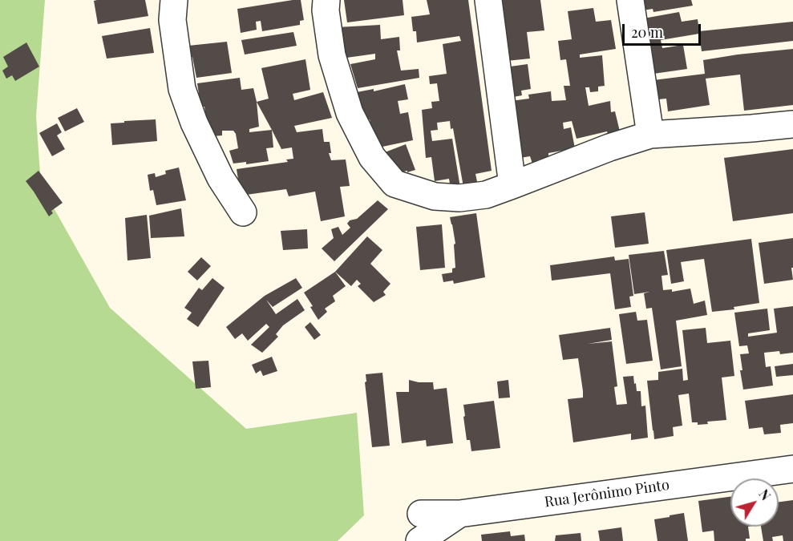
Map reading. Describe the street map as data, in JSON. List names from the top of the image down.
{
  "streets": {
    "street": ["Rua Jerônimo Pinto"]
  },
  "scale_bar": "20 m",
  "north": "top right"
}
